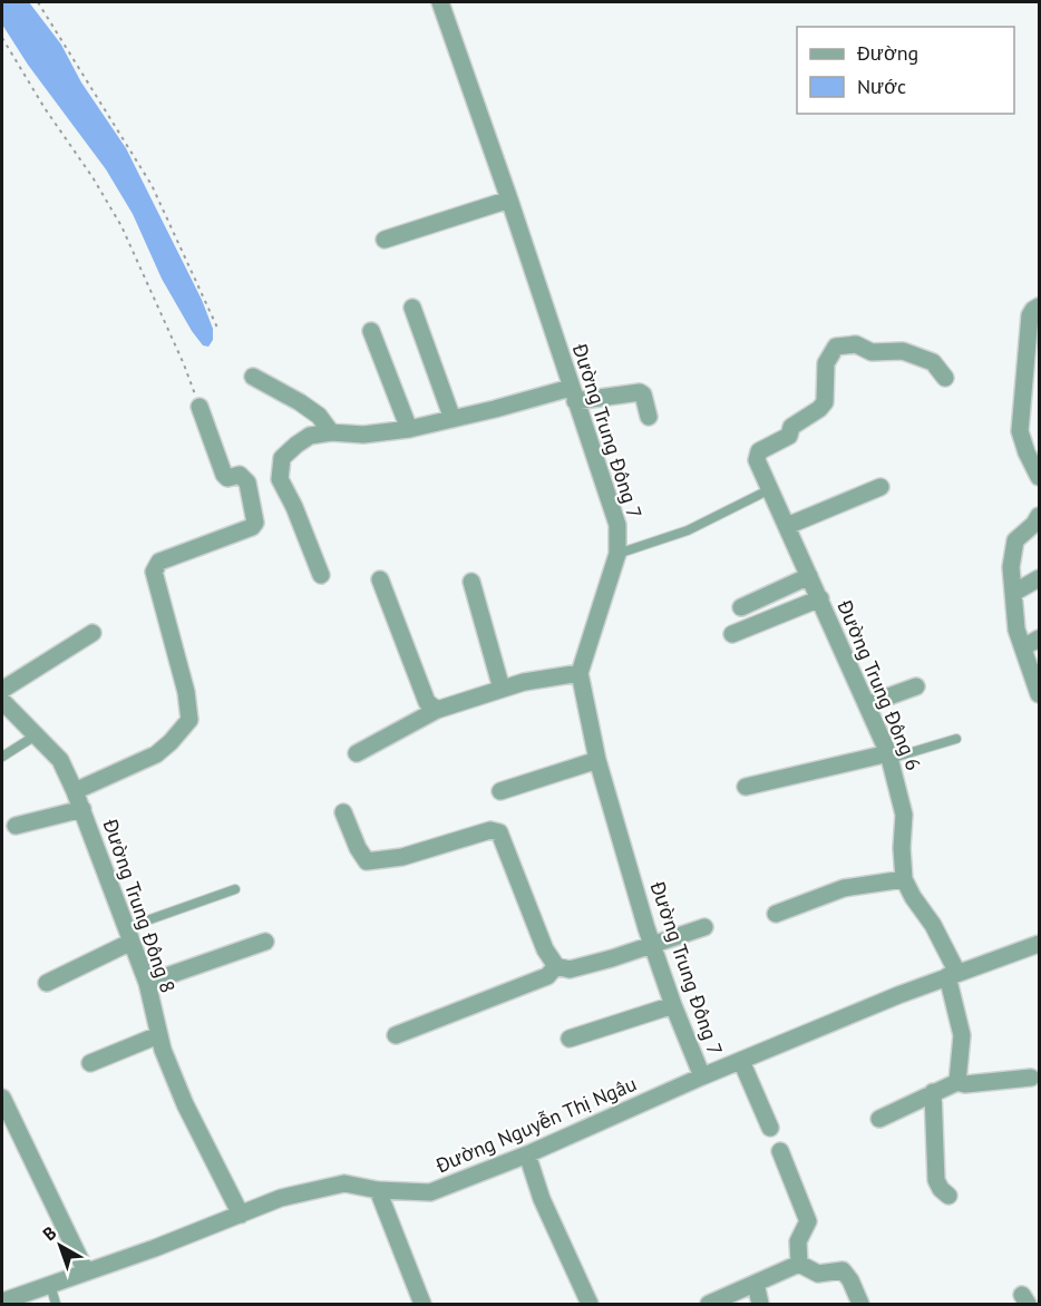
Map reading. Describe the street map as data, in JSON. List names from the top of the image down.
{
  "streets": {
    "street": [
      "Đường Trung Đông 7",
      "Đường Trung Đông 6",
      "Đường Trung Đông 8",
      "Đường Nguyễn Thị Ngâu"
    ]
  },
  "crossings": [
    ["Đường Trung Đông 7", "Đường Nguyễn Thị Ngâu"],
    ["Đường Trung Đông 6", "Đường Nguyễn Thị Ngâu"],
    ["Đường Trung Đông 8", "Đường Nguyễn Thị Ngâu"]
  ],
  "legend": ["Đường", "Nước"],
  "north": "top left"
}
